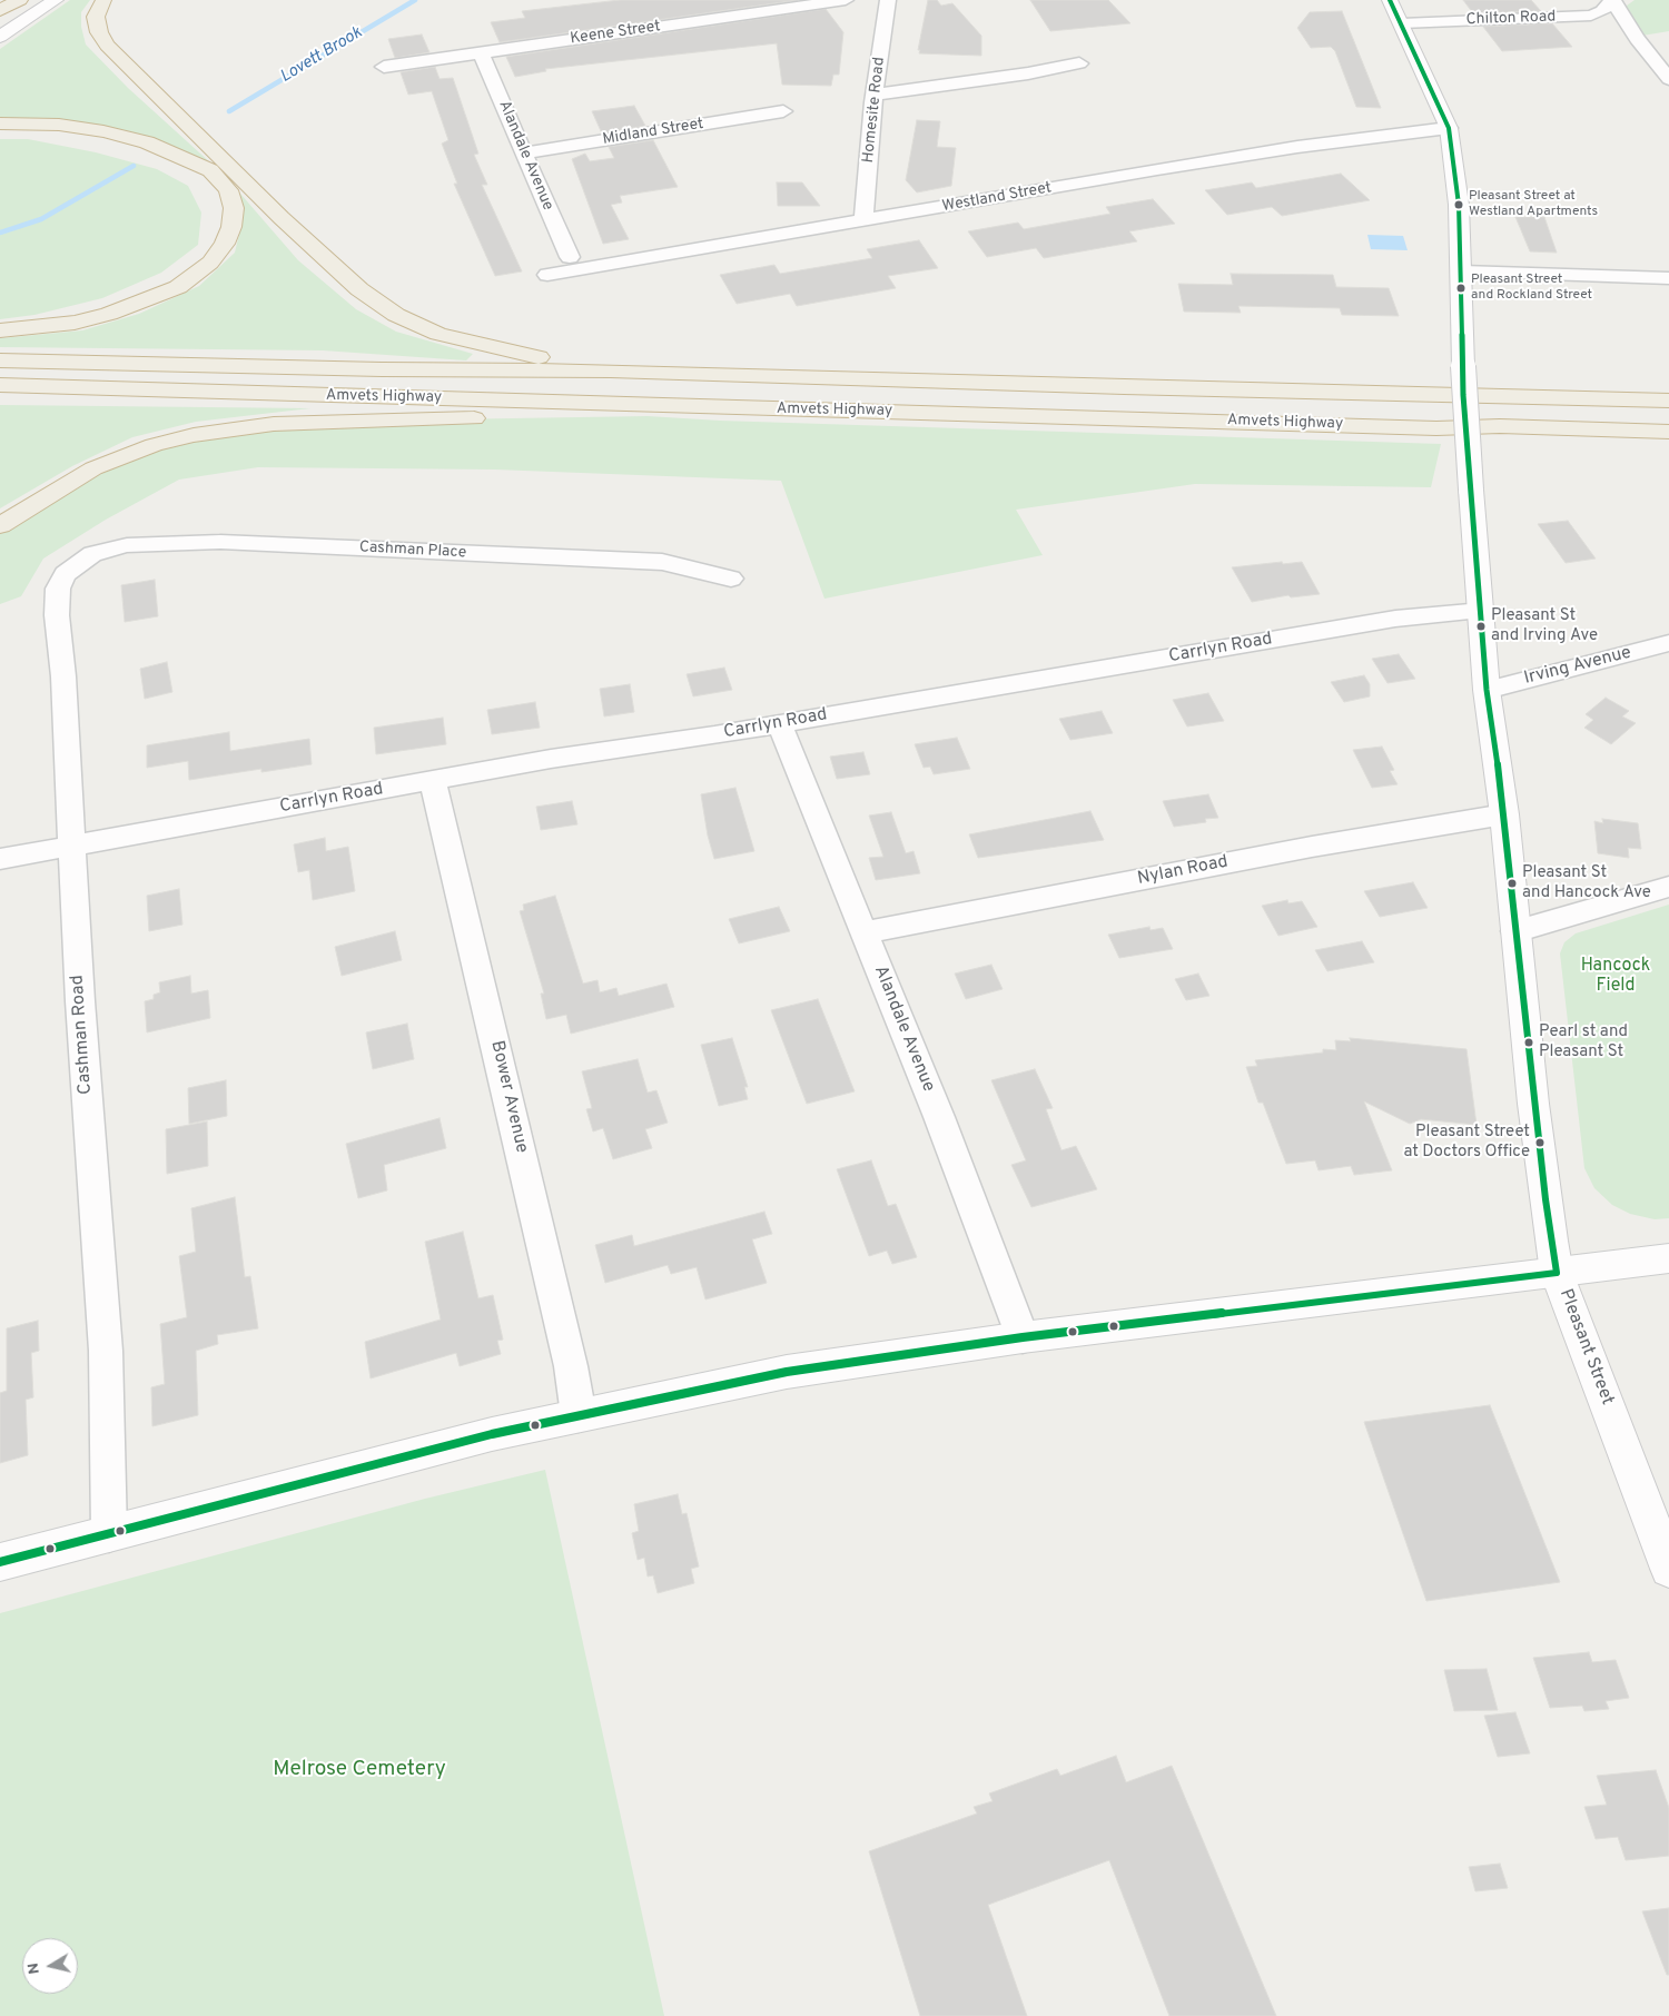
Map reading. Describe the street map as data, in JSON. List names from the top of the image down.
{
  "streets": {
    "highway": ["Amvets Highway"],
    "main road": ["Pleasant Street"],
    "street": [
      "Chilton Road",
      "Keene Street",
      "Homesite Road",
      "Midland Street",
      "Alandale Avenue",
      "Westland Street",
      "Cashman Place",
      "Carrlyn Road",
      "Irving Avenue",
      "Nylan Road",
      "Cashman Road",
      "Bower Avenue"
    ]
  },
  "crossings": [
    ["Chilton Road", "Pleasant Street"],
    ["Keene Street", "Alandale Avenue"],
    ["Homesite Road", "Westland Street"],
    ["Midland Street", "Alandale Avenue"],
    ["Alandale Avenue", "Carrlyn Road"],
    ["Alandale Avenue", "Nylan Road"],
    ["Westland Street", "Pleasant Street"],
    ["Cashman Place", "Cashman Road"],
    ["Carrlyn Road", "Cashman Road"],
    ["Carrlyn Road", "Bower Avenue"],
    ["Carrlyn Road", "Pleasant Street"],
    ["Irving Avenue", "Pleasant Street"],
    ["Nylan Road", "Pleasant Street"]
  ],
  "water": ["Lovett Brook"],
  "parks": ["Hancock Field", "Melrose Cemetery"],
  "places": [
    "Pleasant Street at Westland Apartments",
    "Pleasant Street and Rockland Street",
    "Pleasant St and Irving Ave",
    "Pleasant St and Hancock Ave",
    "Pearl st and Pleasant St",
    "Pleasant Street at Doctors Office"
  ],
  "north": "left"
}
